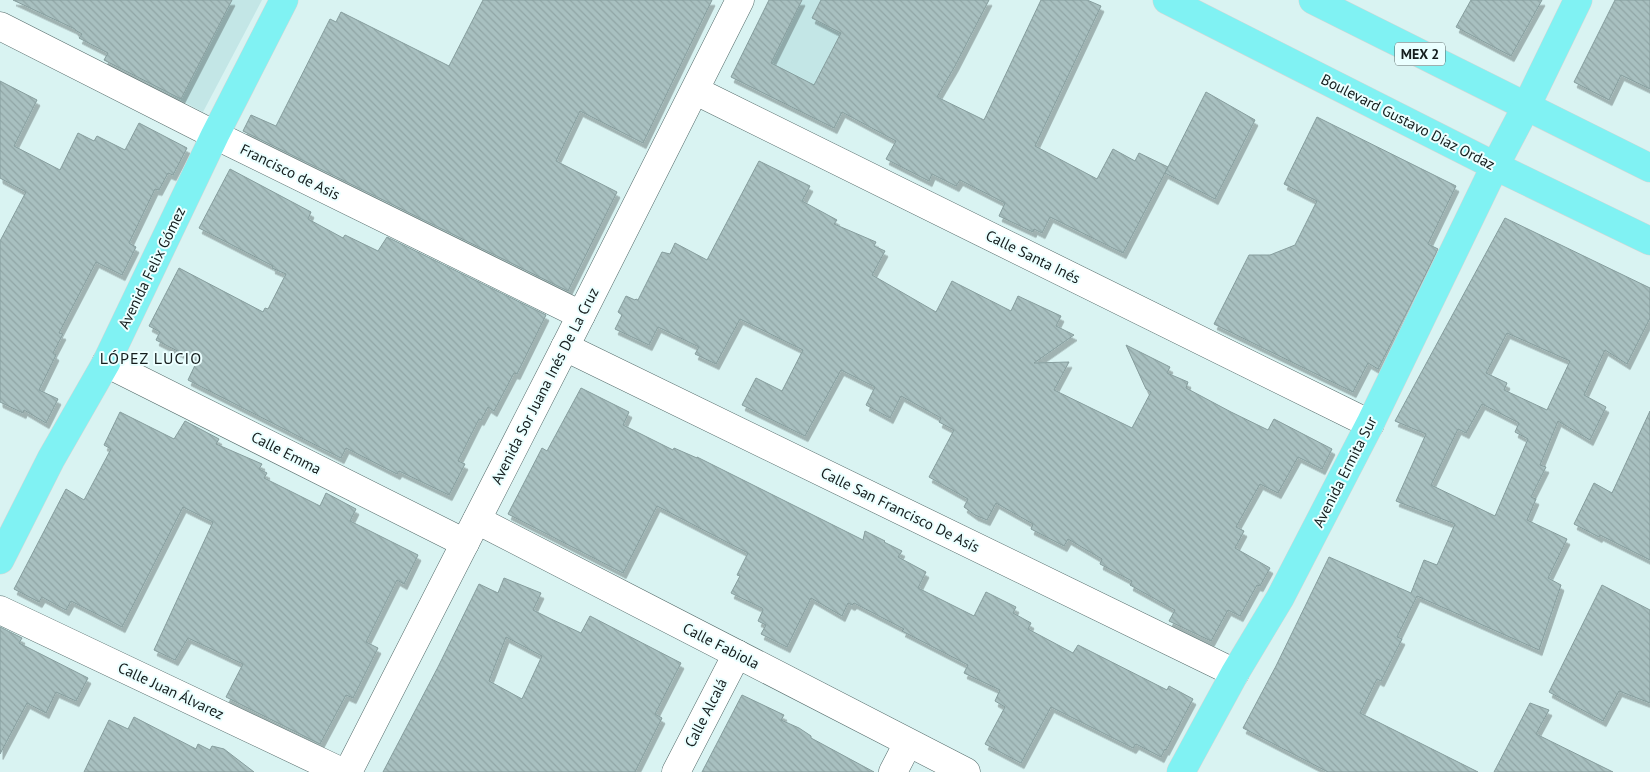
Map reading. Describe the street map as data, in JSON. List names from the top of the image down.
{
  "streets": {
    "main road": [
      "MEX 2",
      "Boulevard Gustavo Díaz Ordaz",
      "Avenida Felix Gómez",
      "Avenida Ermita Sur"
    ],
    "street": [
      "Francisco de Asis",
      "Calle Santa Inés",
      "Avenida Sor Juana Inés De La Cruz",
      "Calle Emma",
      "Calle San Francisco De Asís",
      "Calle Fabiola",
      "Calle Juan Álvarez",
      "Calle Alcalá"
    ]
  },
  "crossings": [
    ["MEX 2", "Avenida Ermita Sur"],
    ["Boulevard Gustavo Díaz Ordaz", "Avenida Ermita Sur"],
    ["Francisco de Asis", "Avenida Felix Gómez"],
    ["Francisco de Asis", "Avenida Sor Juana Inés De La Cruz"],
    ["Calle Santa Inés", "Avenida Sor Juana Inés De La Cruz"],
    ["Calle Santa Inés", "Avenida Ermita Sur"],
    ["Avenida Felix Gómez", "Calle Emma"],
    ["Avenida Sor Juana Inés De La Cruz", "Calle Emma"],
    ["Avenida Sor Juana Inés De La Cruz", "Calle San Francisco De Asís"],
    ["Avenida Sor Juana Inés De La Cruz", "Calle Fabiola"],
    ["Calle Emma", "Calle Fabiola"],
    ["Avenida Ermita Sur", "Calle San Francisco De Asís"],
    ["Calle Fabiola", "Calle Alcalá"]
  ],
  "districts": ["LÓPEZ LUCIO"]
}
